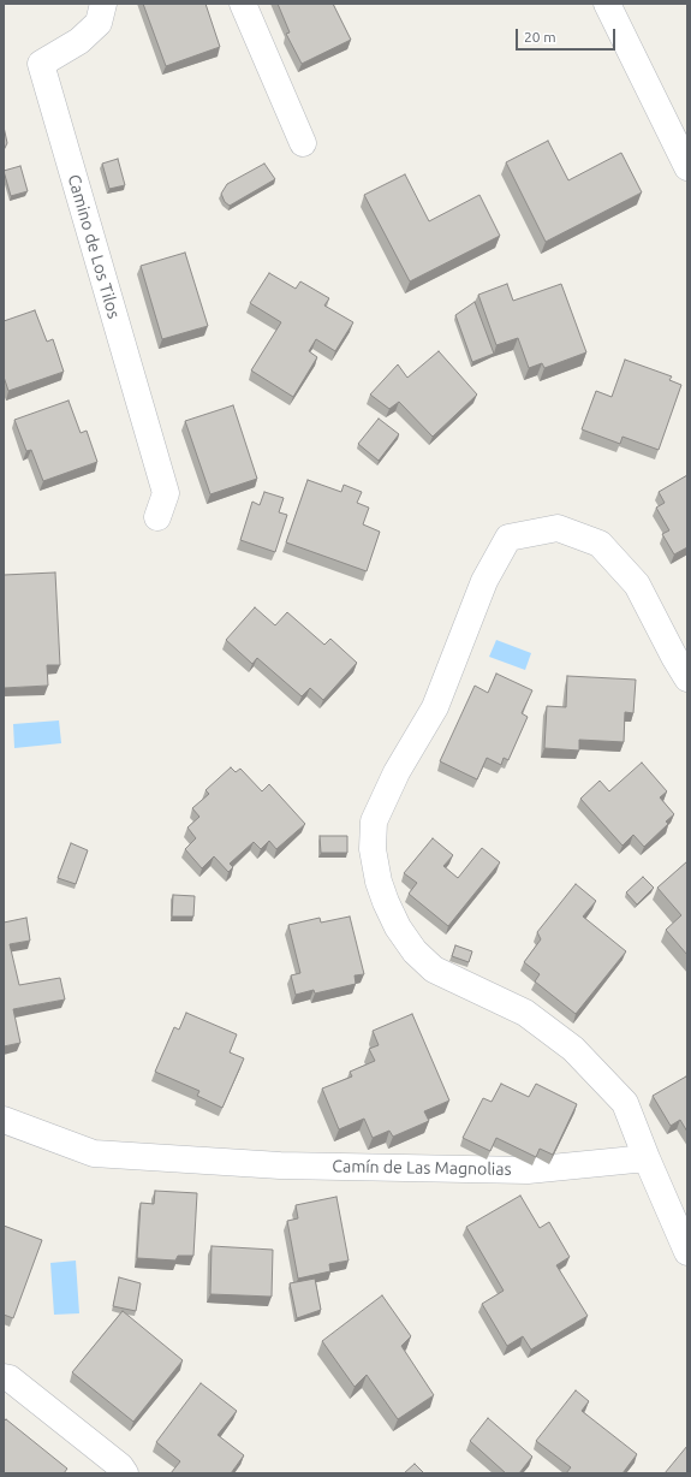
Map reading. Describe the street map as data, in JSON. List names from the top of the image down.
{
  "streets": {
    "street": ["Camino de Los Tilos", "Camín de Las Magnolias"]
  },
  "scale_bar": "20 m"
}
